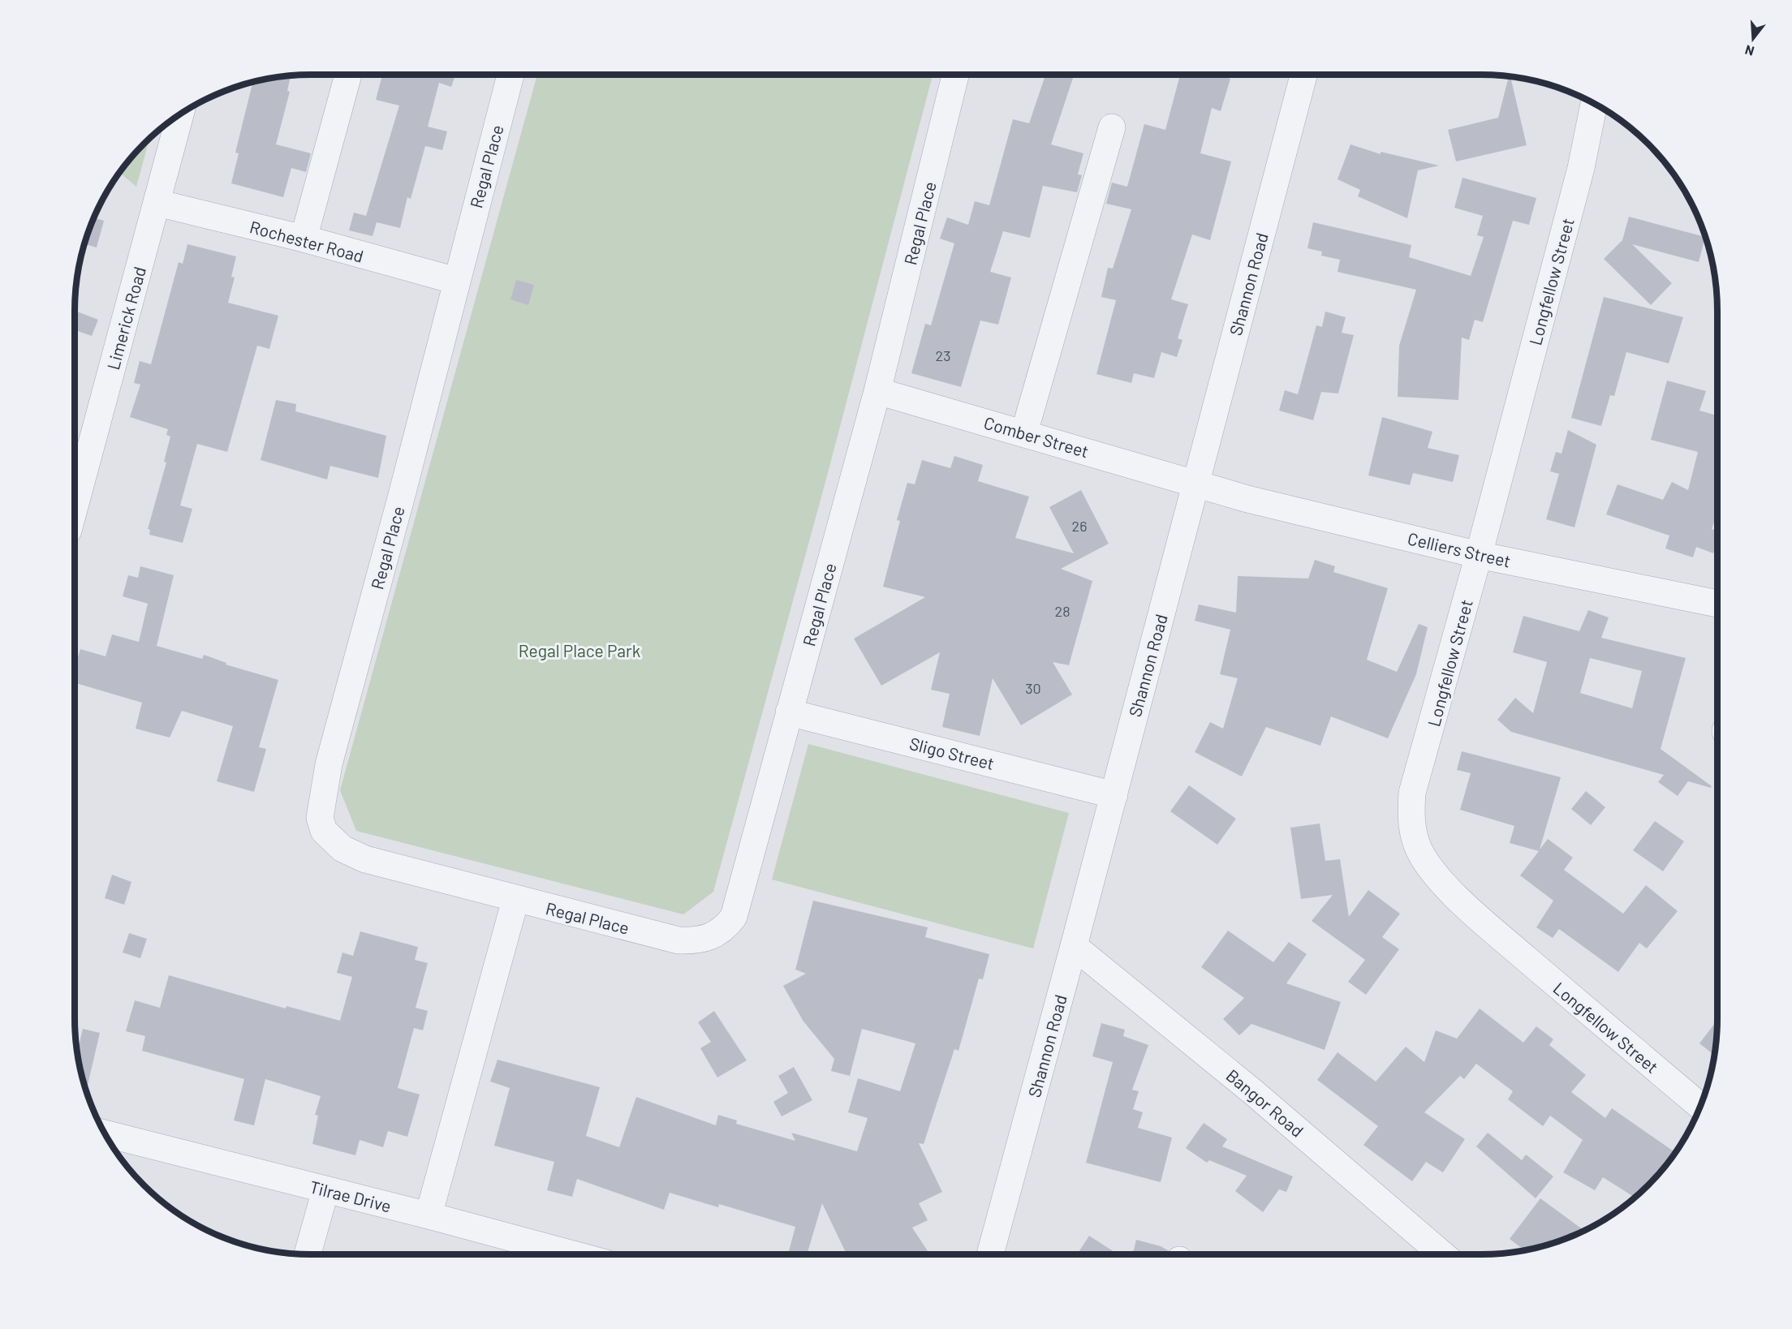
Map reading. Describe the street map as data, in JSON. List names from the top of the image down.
{
  "streets": {
    "street": [
      "Regal Place",
      "Rochester Road",
      "Longfellow Street",
      "Shannon Road",
      "Limerick Road",
      "Comber Street",
      "Celliers Street",
      "Sligo Street",
      "Bangor Road",
      "Tilrae Drive"
    ]
  },
  "crossings": [
    ["Regal Place", "Rochester Road"],
    ["Regal Place", "Comber Street"],
    ["Regal Place", "Sligo Street"],
    ["Rochester Road", "Limerick Road"],
    ["Longfellow Street", "Celliers Street"],
    ["Shannon Road", "Comber Street"],
    ["Shannon Road", "Celliers Street"],
    ["Shannon Road", "Sligo Street"],
    ["Shannon Road", "Bangor Road"],
    ["Comber Street", "Celliers Street"]
  ],
  "parks": ["Regal Place Park"],
  "house_numbers": [
    "23",
    "26",
    "28",
    "30"
  ],
  "north": "bottom"
}
